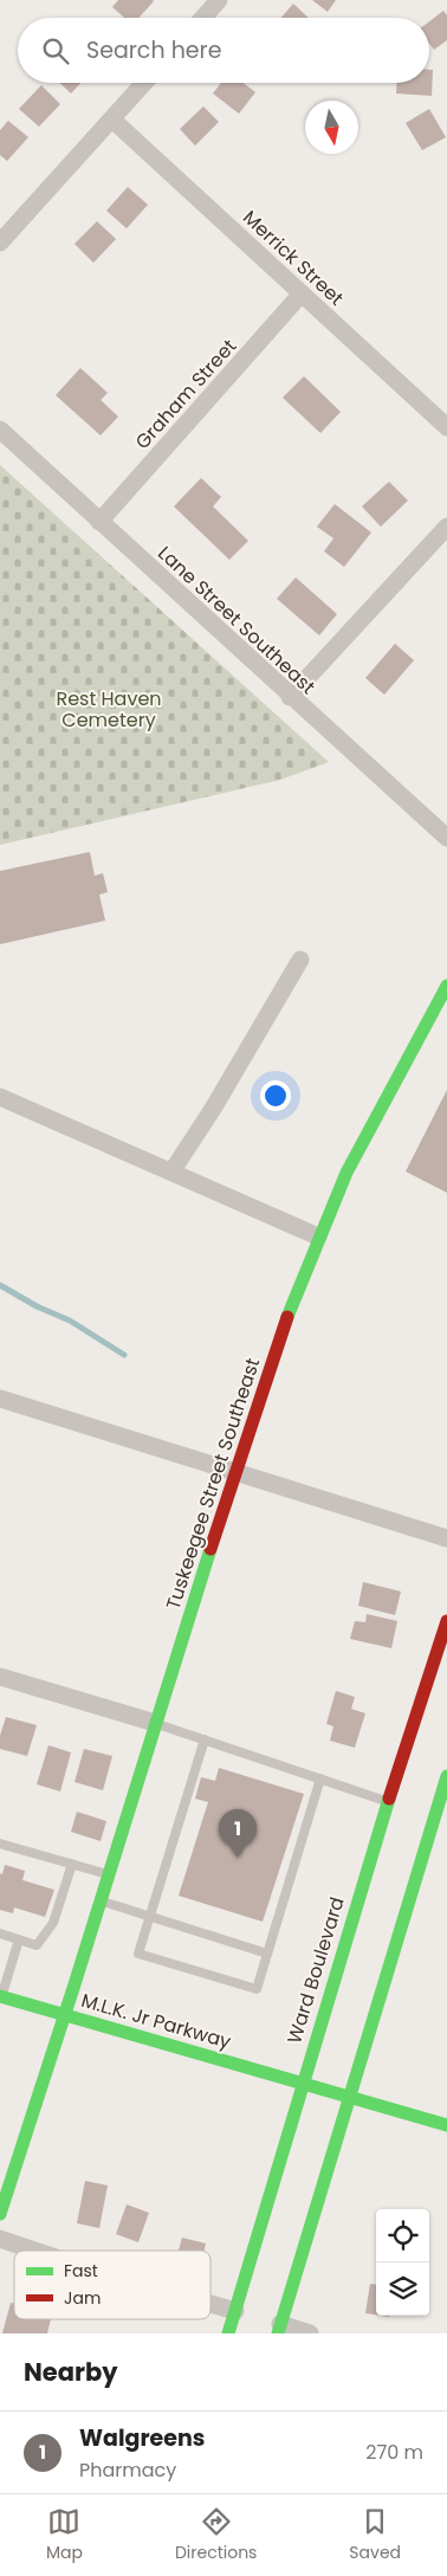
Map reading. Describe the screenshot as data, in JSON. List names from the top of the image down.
{
  "streets": {
    "main road": ["Tuskeegee Street Southeast", "Ward Boulevard", "M.L.K. Jr Parkway"],
    "street": ["Merrick Street", "Graham Street", "Lane Street Southeast"]
  },
  "crossings": [
    ["Merrick Street", "Graham Street"],
    ["Graham Street", "Lane Street Southeast"],
    ["Tuskeegee Street Southeast", "M.L.K. Jr Parkway"],
    ["Ward Boulevard", "M.L.K. Jr Parkway"]
  ],
  "parks": ["Rest Haven Cemetery"],
  "legend": ["Fast", "Jam"],
  "north": "bottom",
  "page": {
    "search": "Search here",
    "pins": "1",
    "heading": "Nearby",
    "list": [
      {
        "mark": "1",
        "name": "Walgreens",
        "note": "Pharmacy",
        "value": "270 m"
      }
    ],
    "nav": ["Map", "Directions", "Saved"]
  }
}
